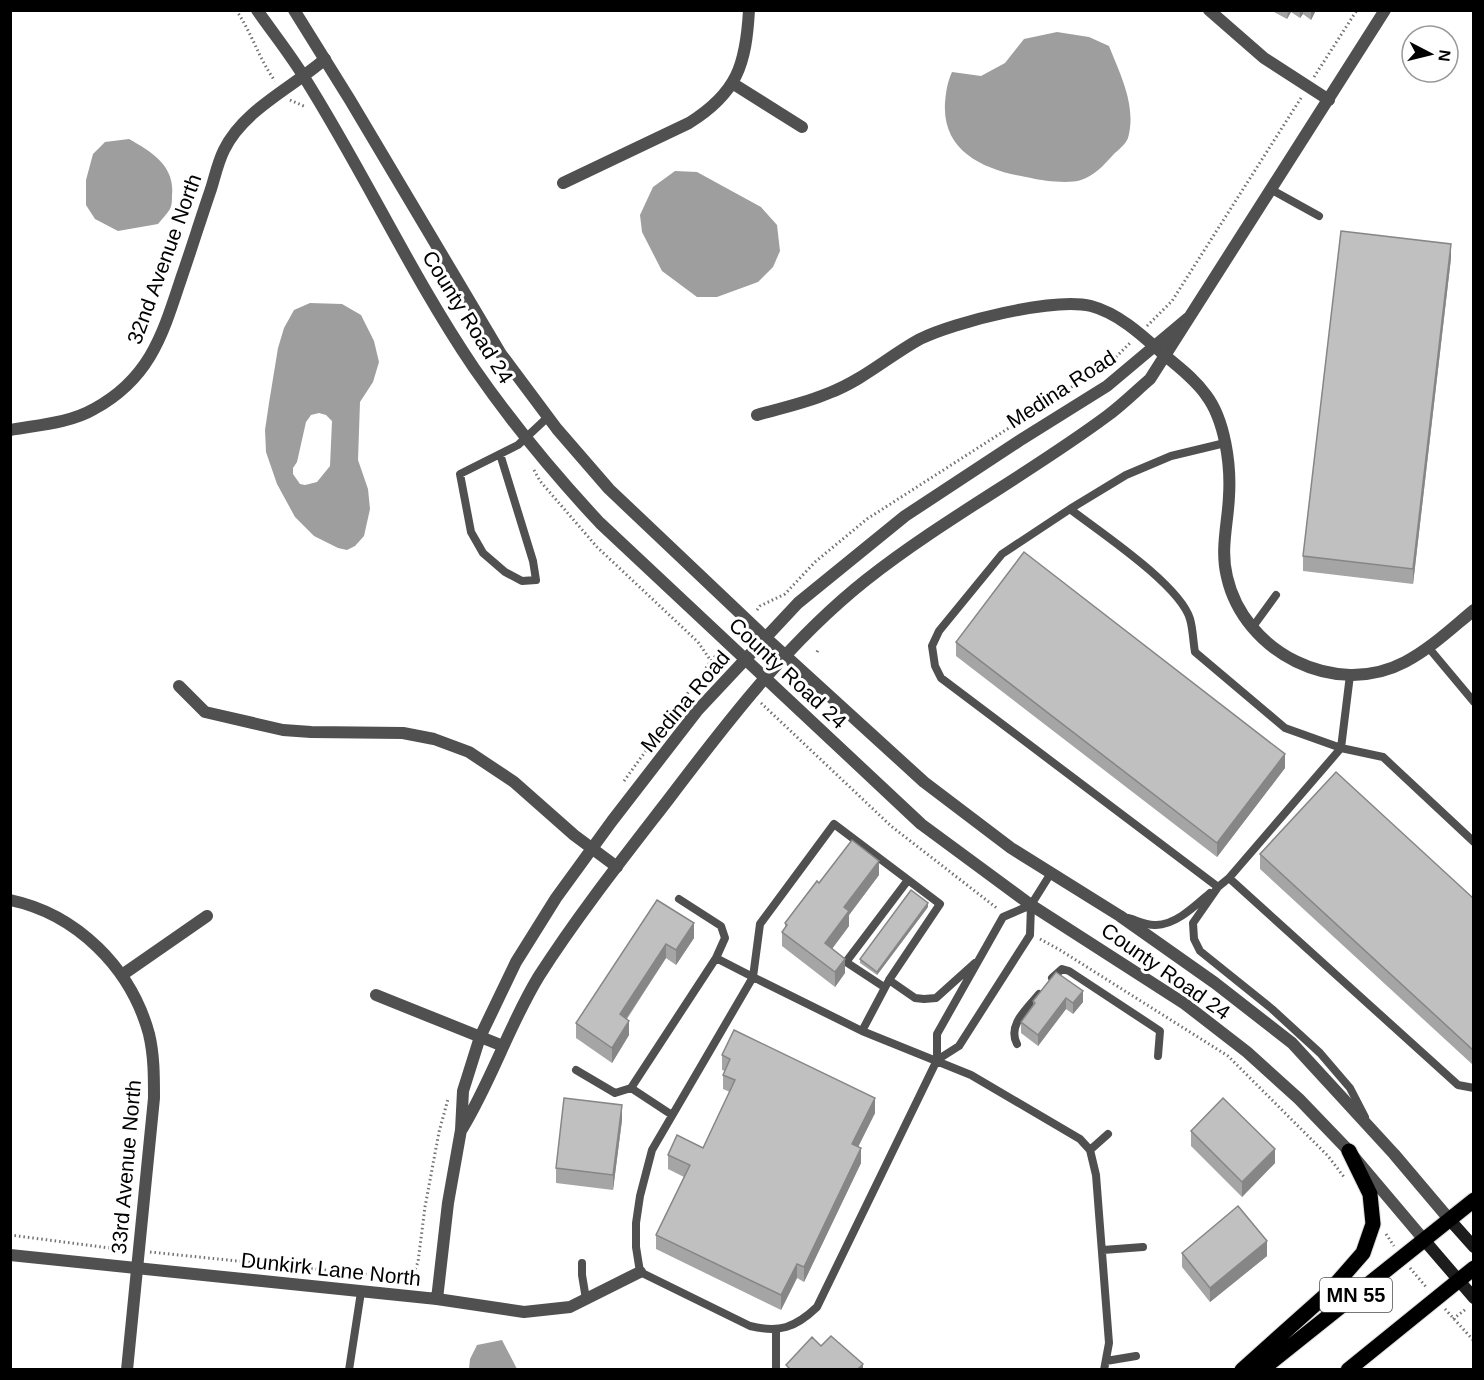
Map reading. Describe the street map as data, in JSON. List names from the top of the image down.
{
  "streets": {
    "main road": ["MN 55"],
    "street": [
      "32nd Avenue North",
      "County Road 24",
      "Medina Road",
      "33rd Avenue North",
      "Dunkirk Lane North"
    ]
  },
  "crossings": [
    ["32nd Avenue North", "County Road 24"],
    ["County Road 24", "Medina Road"],
    ["County Road 24", "MN 55"],
    ["Medina Road", "Dunkirk Lane North"],
    ["33rd Avenue North", "Dunkirk Lane North"]
  ],
  "north": "right"
}
